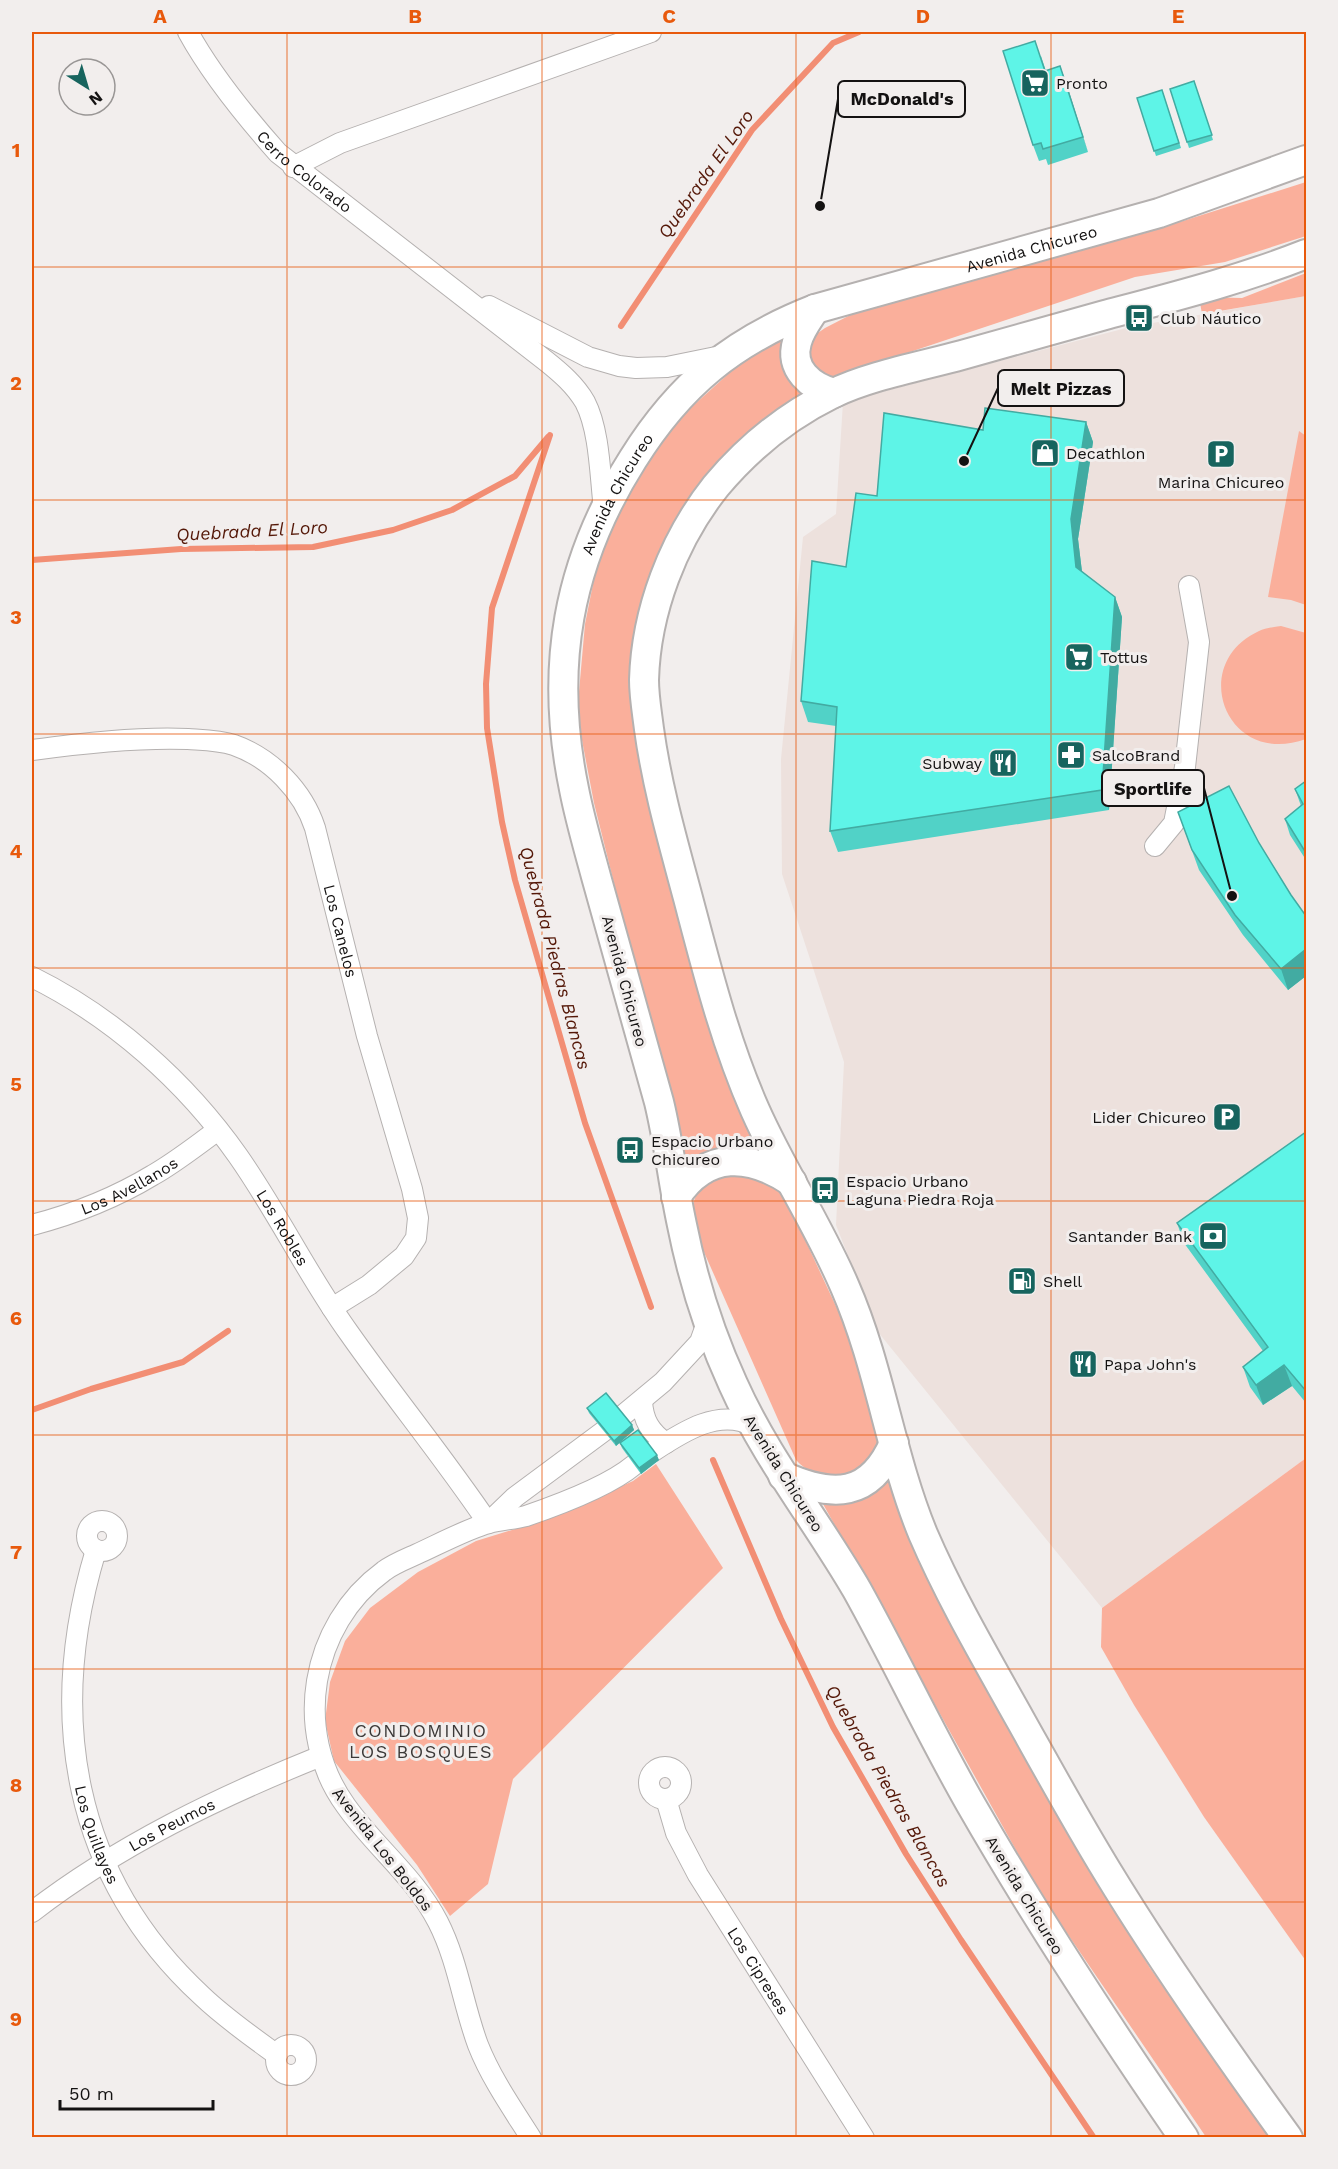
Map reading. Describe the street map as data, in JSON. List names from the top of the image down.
{
  "streets": {
    "main road": ["Avenida Chicureo"],
    "street": [
      "Cerro Colorado",
      "Los Canelos",
      "Los Avellanos",
      "Los Robles",
      "Los Peumos",
      "Los Quillayes",
      "Avenida Los Boldos",
      "Los Cipreses"
    ]
  },
  "crossings": [
    ["Cerro Colorado", "Avenida Chicureo"],
    ["Los Canelos", "Los Robles"],
    ["Los Avellanos", "Los Robles"],
    ["Los Robles", "Avenida Los Boldos"],
    ["Los Peumos", "Los Quillayes"],
    ["Los Peumos", "Avenida Los Boldos"]
  ],
  "districts": ["CONDOMINIO LOS BOSQUES"],
  "water": ["Quebrada El Loro", "Quebrada Piedras Blancas"],
  "places": {
    "supermarket": ["Pronto", "Tottus"],
    "other": ["McDonald's", "Melt Pizzas", "Sportlife"],
    "bus stop": ["Club Náutico", "Espacio Urbano Chicureo", "Espacio Urbano Laguna Piedra Roja"],
    "shop": ["Decathlon"],
    "parking": ["Marina Chicureo", "Lider Chicureo"],
    "pharmacy": ["SalcoBrand"],
    "restaurant": ["Subway", "Papa John's"],
    "bank": ["Santander Bank"],
    "fuel station": ["Shell"]
  },
  "scale_bar": "50 m",
  "north": "bottom right",
  "grid": {
    "columns": [
      "A",
      "B",
      "C",
      "D",
      "E"
    ],
    "rows": [
      "1",
      "2",
      "3",
      "4",
      "5",
      "6",
      "7",
      "8",
      "9"
    ]
  }
}
